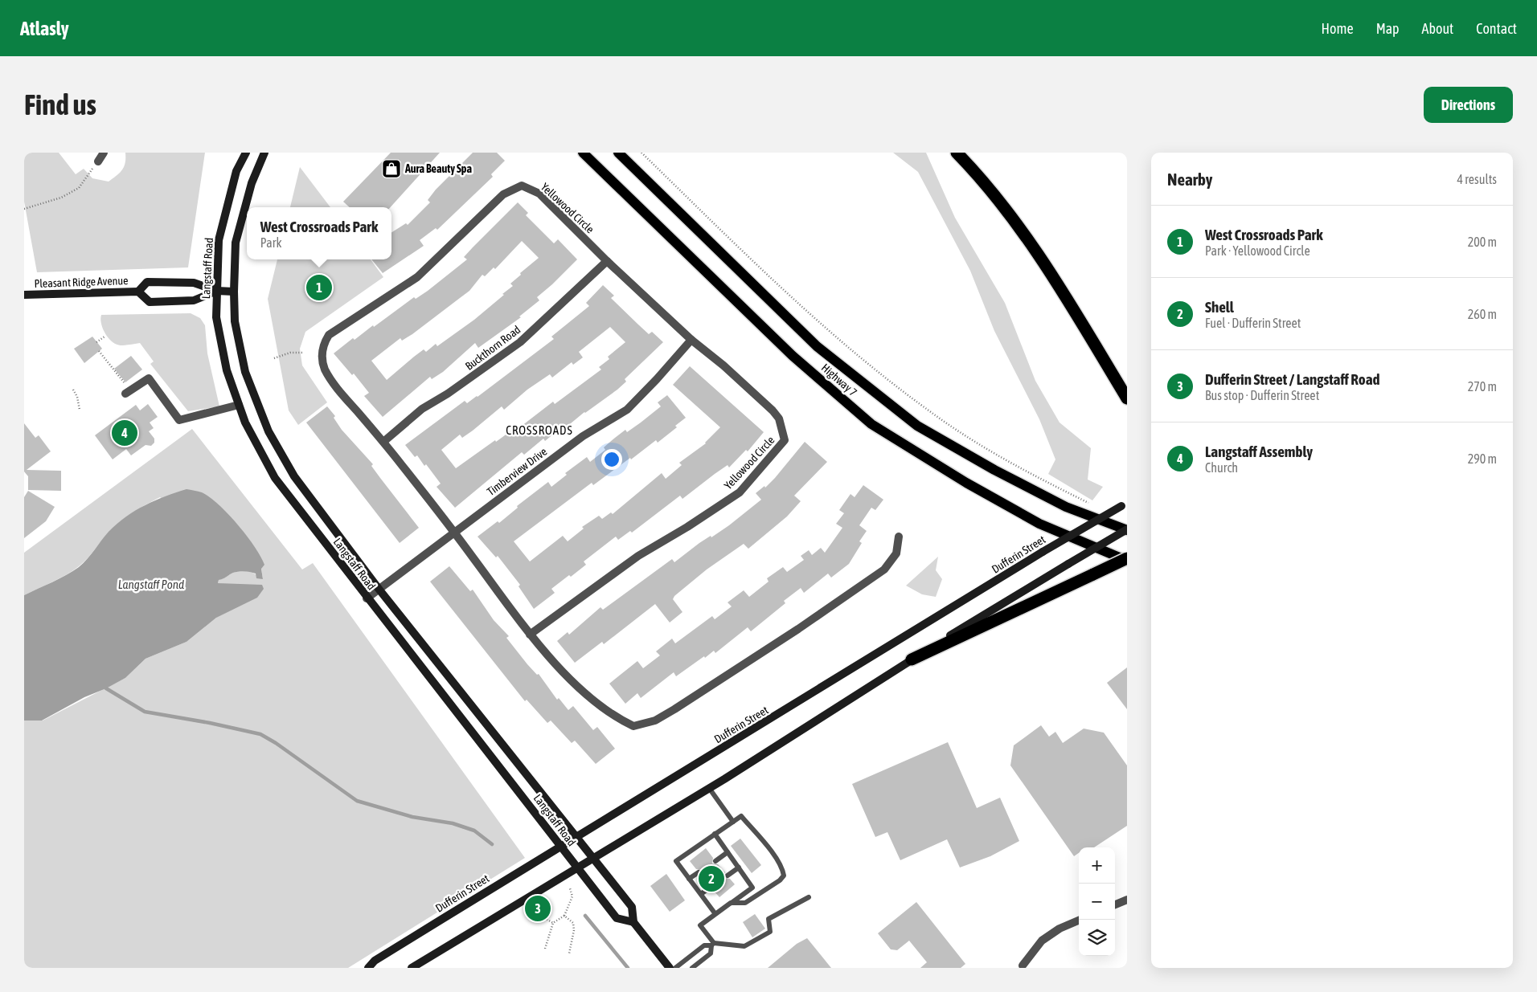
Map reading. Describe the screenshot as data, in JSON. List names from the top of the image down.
{
  "streets": {
    "main road": [
      "Langstaff Road",
      "Pleasant Ridge Avenue",
      "Highway 7",
      "Dufferin Street"
    ],
    "street": ["Yellowood Circle", "Buckthorn Road", "Timberview Drive"]
  },
  "crossings": [
    ["Yellowood Circle", "Buckthorn Road"],
    ["Yellowood Circle", "Timberview Drive"],
    ["Langstaff Road", "Pleasant Ridge Avenue"],
    ["Langstaff Road", "Timberview Drive"],
    ["Langstaff Road", "Dufferin Street"]
  ],
  "districts": ["CROSSROADS"],
  "water": ["Langstaff Pond"],
  "places": {
    "shop": ["Aura Beauty Spa"]
  },
  "page": {
    "header": "Atlasly",
    "nav": [
      "Home",
      "Map",
      "About",
      "Contact"
    ],
    "buttons": "Directions",
    "title": "Find us",
    "heading": ["Nearby", "4 results"],
    "list": [
      {
        "mark": "1",
        "name": "West Crossroads Park",
        "note": "Park · Yellowood Circle",
        "value": "200 m"
      },
      {
        "mark": "2",
        "name": "Shell",
        "note": "Fuel · Dufferin Street",
        "value": "260 m"
      },
      {
        "mark": "3",
        "name": "Dufferin Street / Langstaff Road",
        "note": "Bus stop · Dufferin Street",
        "value": "270 m"
      },
      {
        "mark": "4",
        "name": "Langstaff Assembly",
        "note": "Church",
        "value": "290 m"
      }
    ],
    "popup": ["West Crossroads Park", "Park"],
    "pins": [
      "1",
      "4",
      "2",
      "3"
    ],
    "map_buttons": ["+", "−"]
  }
}
